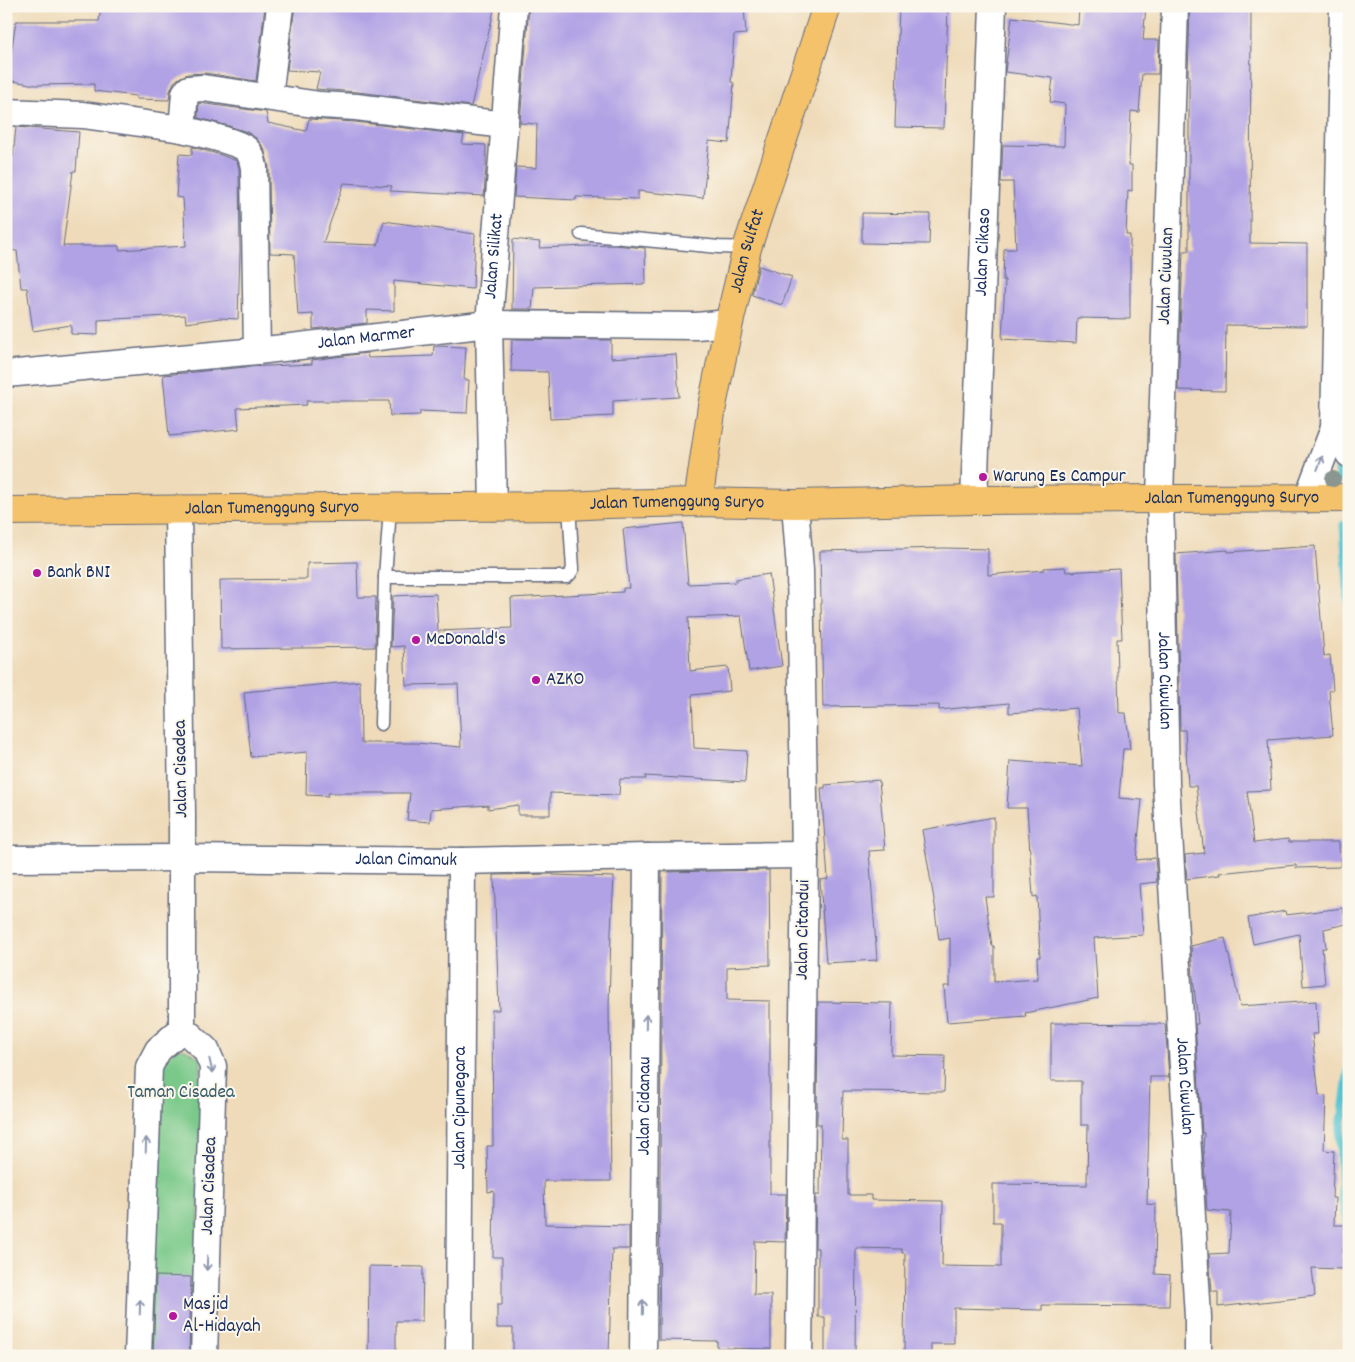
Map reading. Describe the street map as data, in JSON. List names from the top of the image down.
{
  "streets": {
    "main road": ["Jalan Sulfat", "Jalan Tumenggung Suryo"],
    "street": [
      "Jalan Cikaso",
      "Jalan Silikat",
      "Jalan Ciwulan",
      "Jalan Marmer",
      "Jalan Cisadea",
      "Jalan Cimanuk",
      "Jalan Citandui",
      "Jalan Cidanau",
      "Jalan Cipunegara"
    ]
  },
  "crossings": [
    ["Jalan Sulfat", "Jalan Marmer"],
    ["Jalan Sulfat", "Jalan Tumenggung Suryo"],
    ["Jalan Cikaso", "Jalan Tumenggung Suryo"],
    ["Jalan Silikat", "Jalan Marmer"],
    ["Jalan Silikat", "Jalan Tumenggung Suryo"],
    ["Jalan Ciwulan", "Jalan Tumenggung Suryo"],
    ["Jalan Tumenggung Suryo", "Jalan Cisadea"],
    ["Jalan Tumenggung Suryo", "Jalan Citandui"],
    ["Jalan Cisadea", "Jalan Cimanuk"],
    ["Jalan Cimanuk", "Jalan Citandui"],
    ["Jalan Cimanuk", "Jalan Cidanau"],
    ["Jalan Cimanuk", "Jalan Cipunegara"]
  ],
  "one_way": ["Jalan Cidanau"],
  "parks": ["Taman Cisadea"],
  "places": [
    "Warung Es Campur",
    "Bank BNI",
    "McDonald's",
    "AZKO",
    "Masjid Al-Hidayah"
  ]
}
